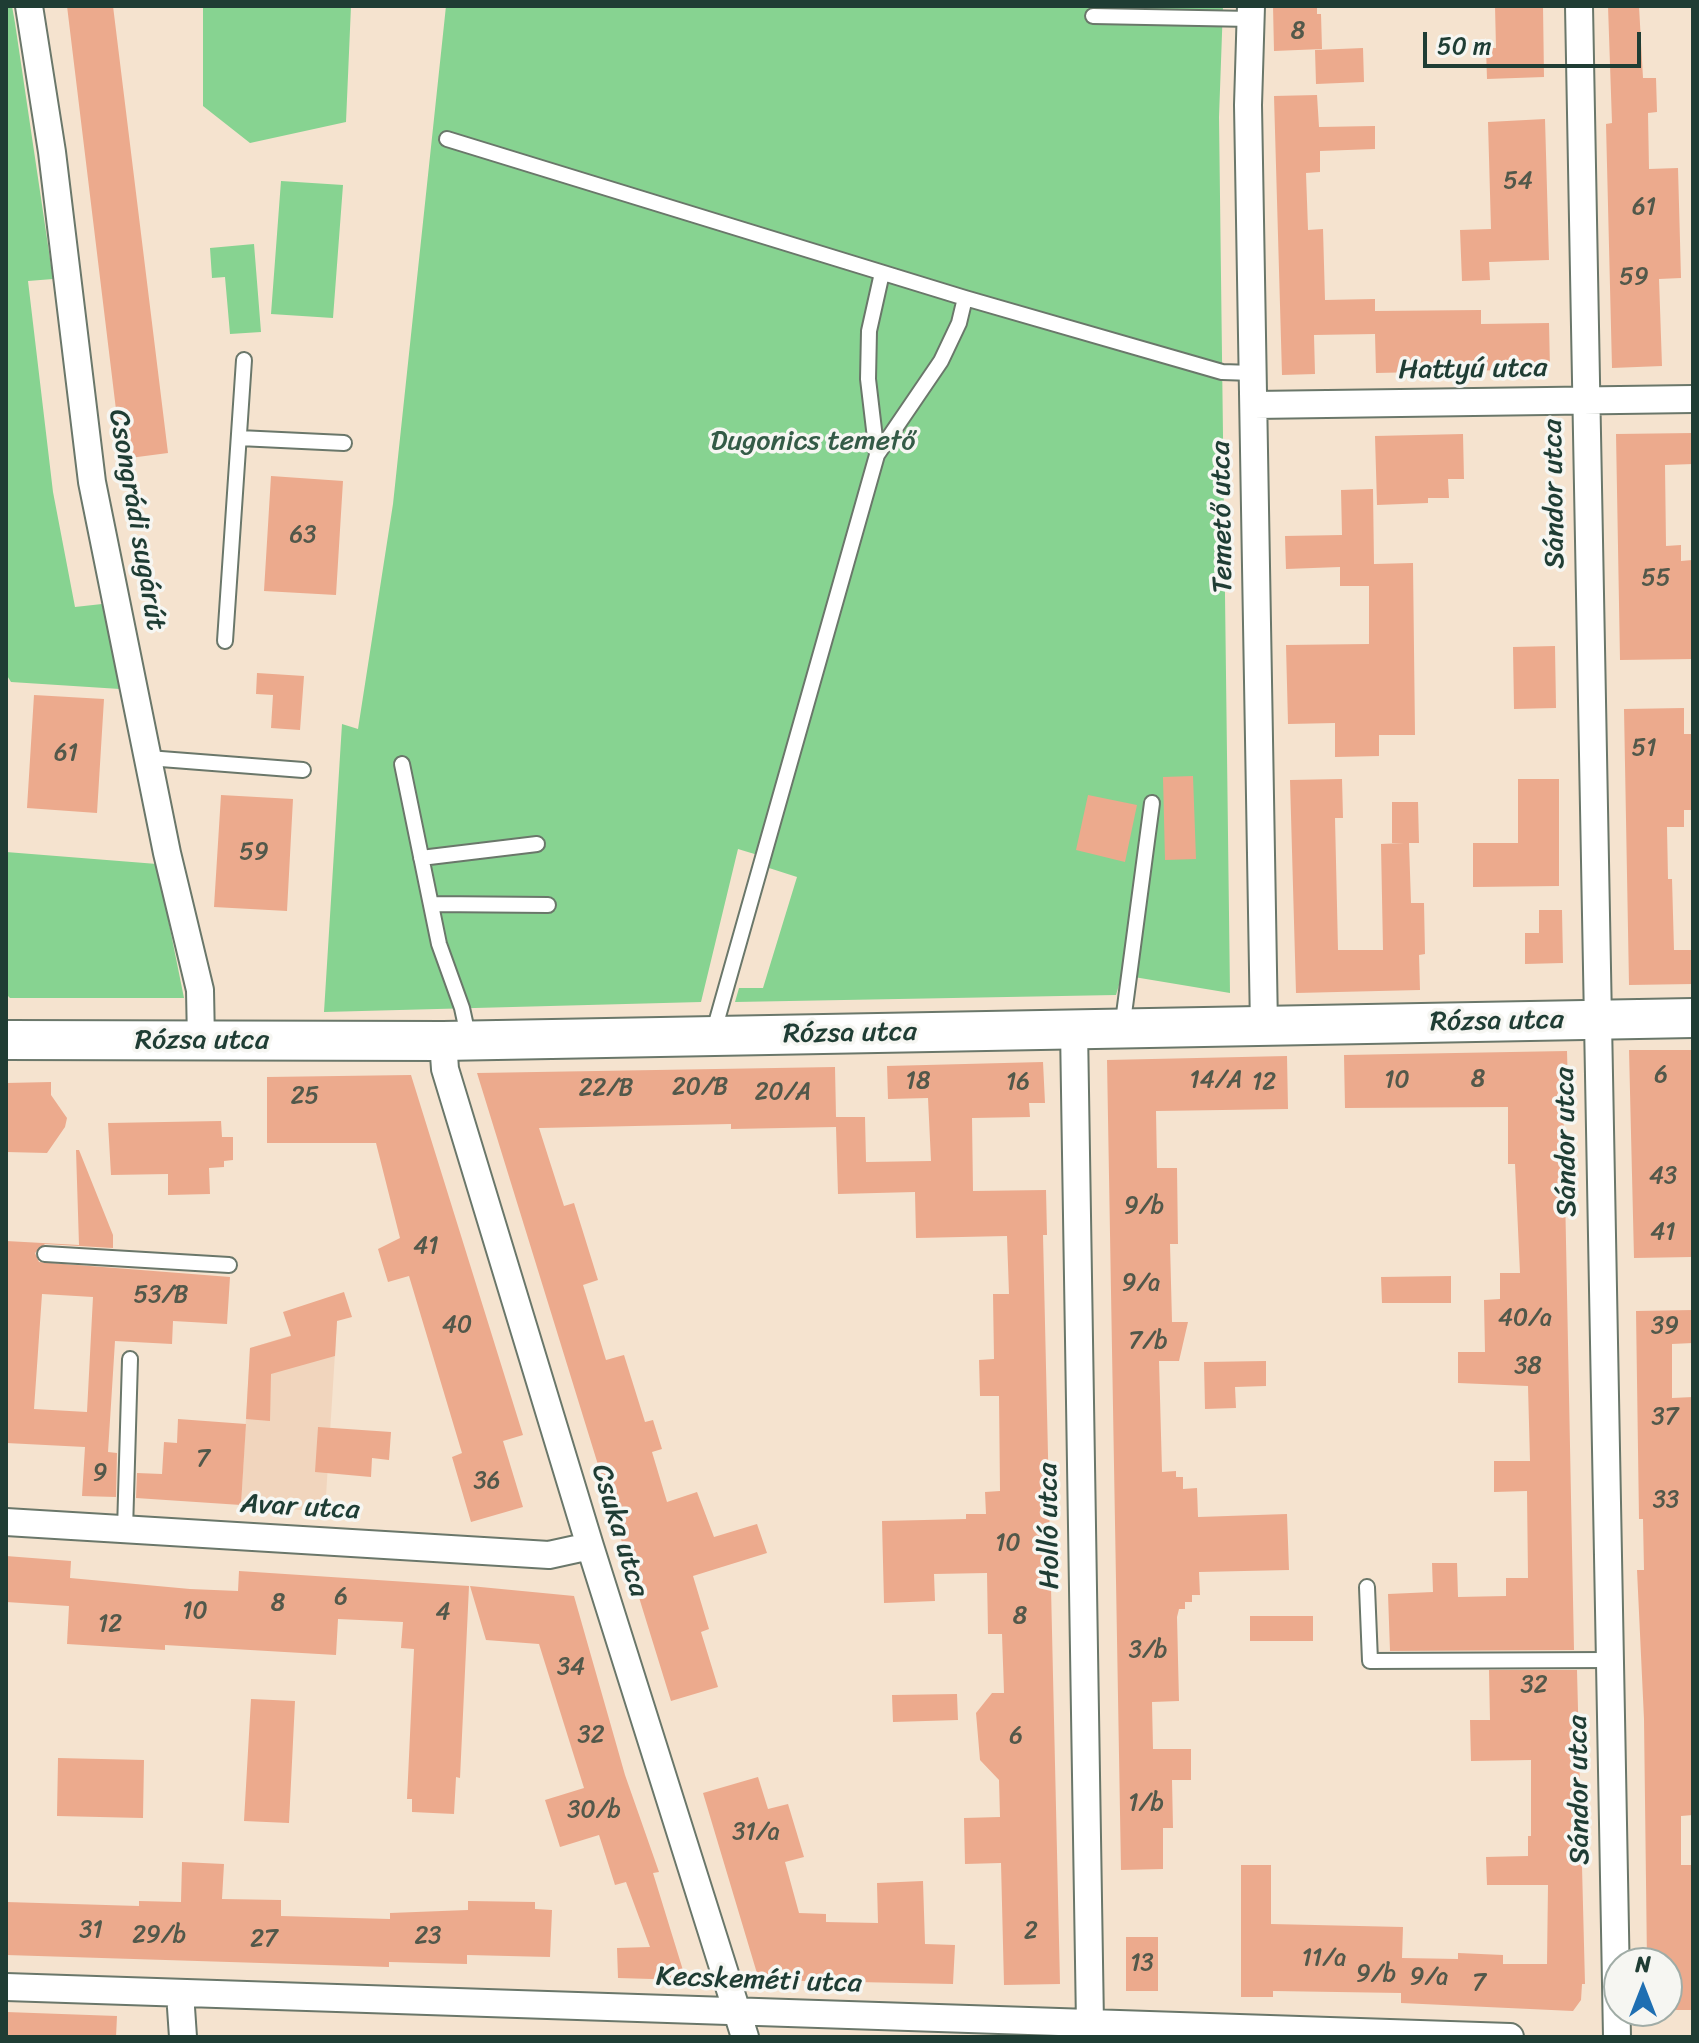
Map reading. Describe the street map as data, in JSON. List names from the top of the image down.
{
  "streets": {
    "street": [
      "Hattyú utca",
      "Sándor utca",
      "Temető utca",
      "Csongrádi sugárút",
      "Rózsa utca",
      "Avar utca",
      "Holló utca",
      "Csuka utca",
      "Kecskeméti utca"
    ]
  },
  "crossings": [
    ["Hattyú utca", "Sándor utca"],
    ["Hattyú utca", "Temető utca"],
    ["Sándor utca", "Rózsa utca"],
    ["Temető utca", "Rózsa utca"],
    ["Csongrádi sugárút", "Rózsa utca"],
    ["Rózsa utca", "Holló utca"],
    ["Rózsa utca", "Csuka utca"],
    ["Avar utca", "Csuka utca"],
    ["Holló utca", "Kecskeméti utca"],
    ["Csuka utca", "Kecskeméti utca"]
  ],
  "parks": ["Dugonics temető"],
  "house_numbers": [
    "8",
    "54",
    "61",
    "59",
    "63",
    "55",
    "51",
    "61",
    "59",
    "6",
    "8",
    "14/A",
    "10",
    "18",
    "16",
    "12",
    "20/B",
    "22/B",
    "20/A",
    "25",
    "43",
    "9/b",
    "41",
    "41",
    "9/a",
    "53/B",
    "40/a",
    "40",
    "39",
    "7/b",
    "38",
    "37",
    "7",
    "9",
    "36",
    "33",
    "10",
    "6",
    "8",
    "10",
    "4",
    "8",
    "12",
    "3/b",
    "34",
    "32",
    "32",
    "6",
    "1/b",
    "30/b",
    "31/a",
    "31",
    "2",
    "29/b",
    "23",
    "27",
    "11/a",
    "13",
    "9/b",
    "9/a",
    "7"
  ],
  "scale_bar": "50 m",
  "north": "top"
}
